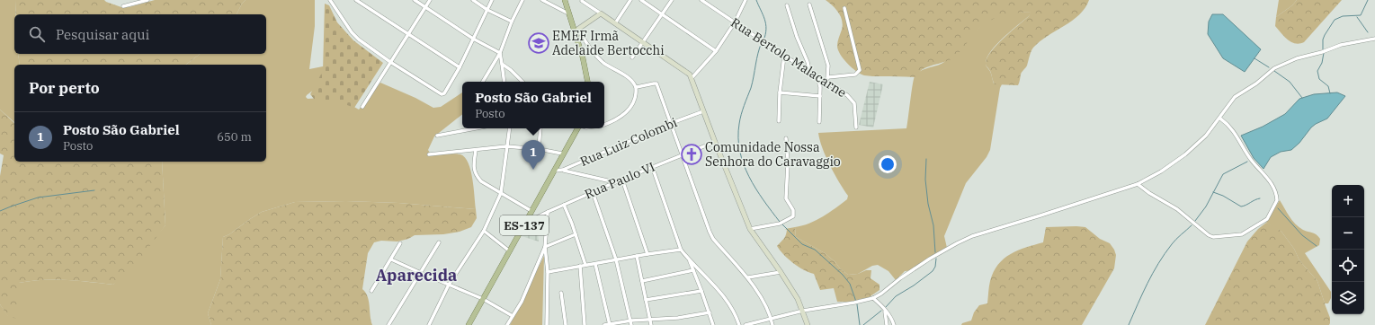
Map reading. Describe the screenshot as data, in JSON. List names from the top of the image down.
{
  "streets": {
    "main road": ["ES-137"],
    "street": ["Rua Bertolo Malacarne", "Rua Luiz Colombi", "Rua Paulo VI"]
  },
  "crossings": [
    ["Rua Luiz Colombi", "ES-137"],
    ["Rua Paulo VI", "ES-137"]
  ],
  "districts": ["Aparecida"],
  "places": {
    "school or university": ["EMEF Irmã Adelaide Bertocchi"],
    "church": ["Comunidade Nossa Senhora do Caravaggio"]
  },
  "page": {
    "search": "Pesquisar aqui",
    "heading": "Por perto",
    "popup": ["Posto São Gabriel", "Posto"],
    "list": [
      {
        "mark": "1",
        "name": "Posto São Gabriel",
        "note": "Posto",
        "value": "650 m"
      }
    ],
    "pins": "1",
    "map_buttons": ["+", "−"]
  }
}
